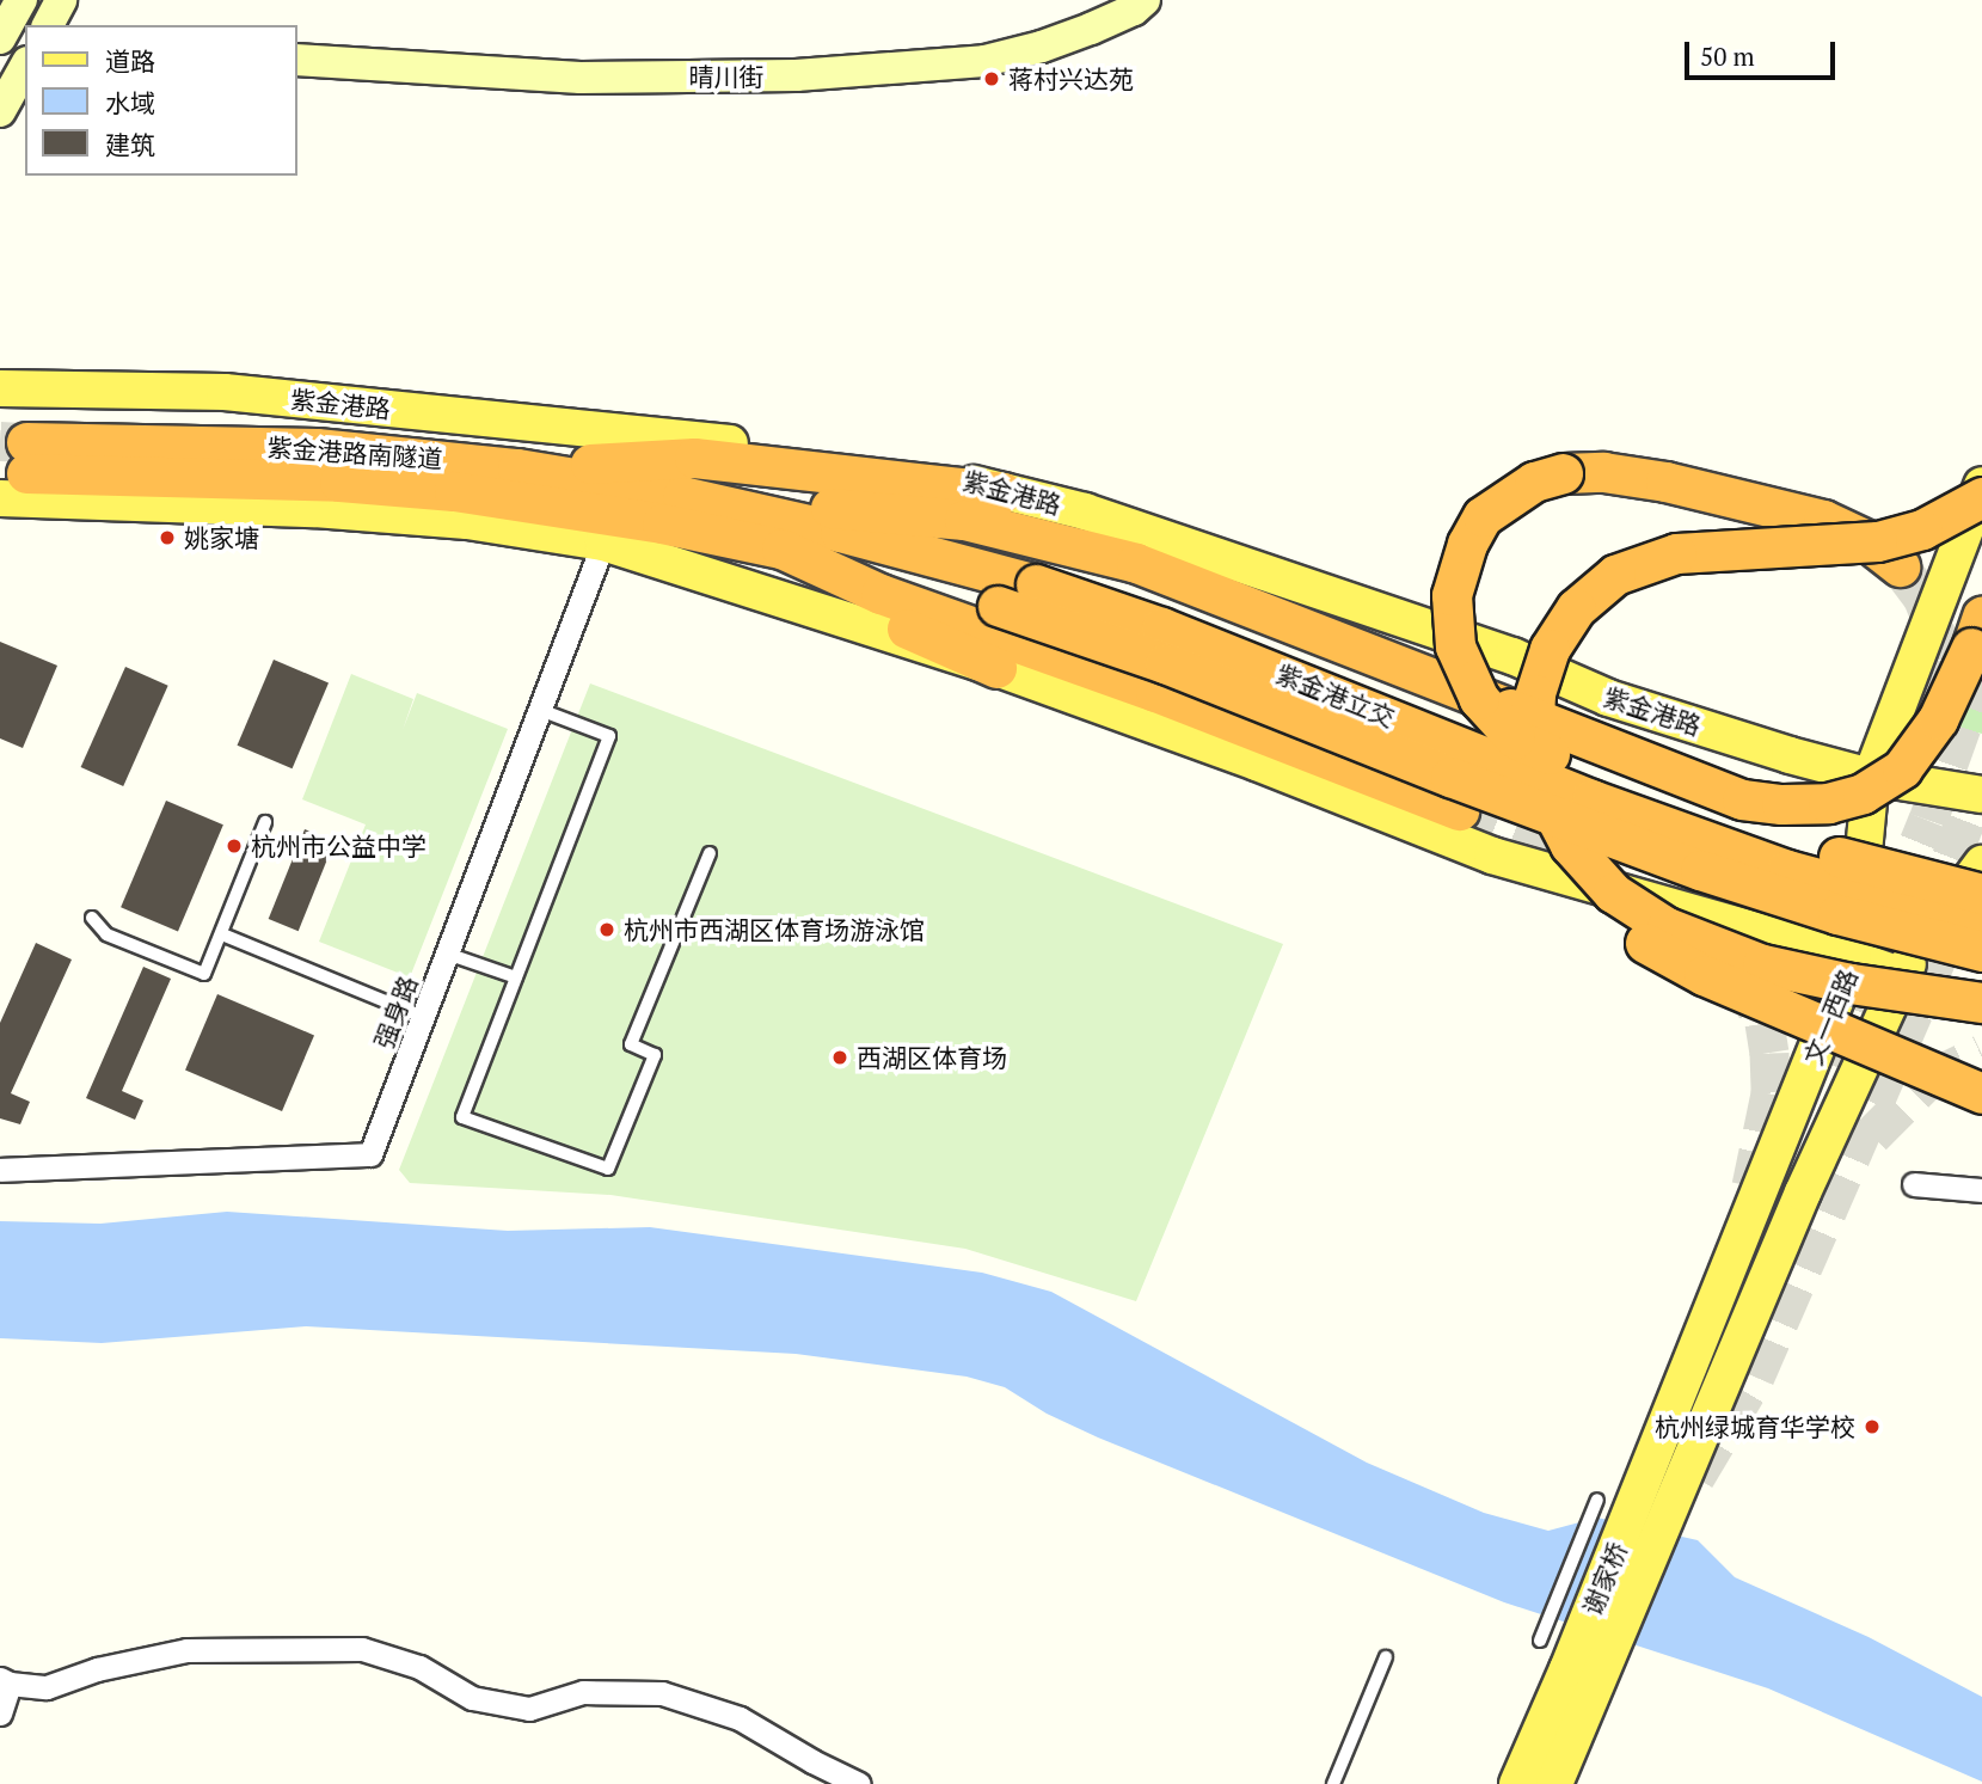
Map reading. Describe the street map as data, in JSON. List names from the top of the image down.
{
  "streets": {
    "highway": ["紫金港路南隧道", "紫金港立交"],
    "main road": ["紫金港路", "文一西路", "谢家桥"],
    "street": ["晴川街", "强身路"]
  },
  "crossings": [
    ["紫金港路", "文一西路"],
    ["紫金港路南隧道", "紫金港立交"],
    ["文一西路", "谢家桥"]
  ],
  "places": [
    "蒋村兴达苑",
    "姚家塘",
    "杭州市公益中学",
    "杭州市西湖区体育场游泳馆",
    "西湖区体育场",
    "杭州绿城育华学校"
  ],
  "legend": ["道路", "水域", "建筑"],
  "scale_bar": "50 m"
}
